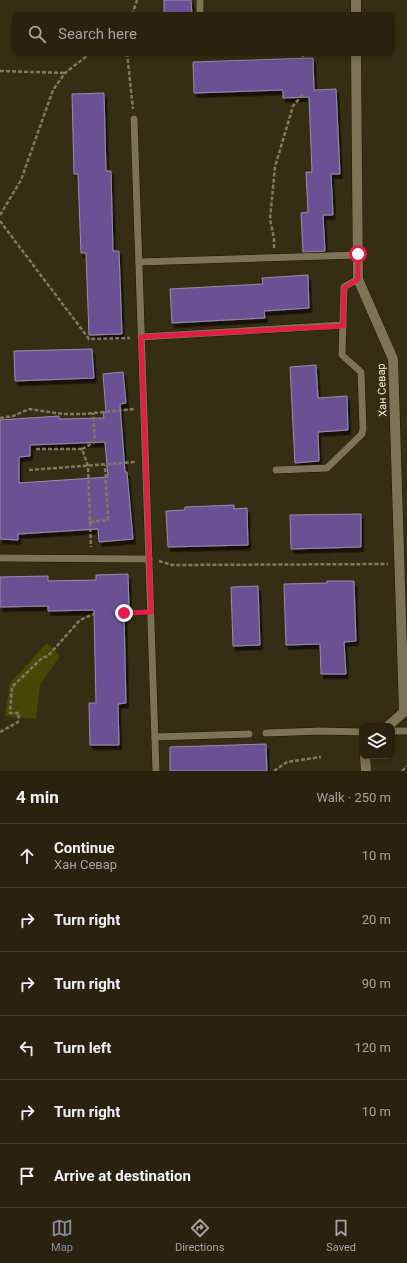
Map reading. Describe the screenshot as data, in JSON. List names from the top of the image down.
{
  "streets": {
    "street": ["Хан Севар"]
  },
  "page": {
    "search": "Search here",
    "heading": ["4 min", "Walk · 250 m"],
    "list": [
      ["Continue", "Хан Севар", "10 m"],
      ["Turn right", "20 m"],
      ["Turn right", "90 m"],
      ["Turn left", "120 m"],
      ["Turn right", "10 m"],
      "Arrive at destination"
    ],
    "nav": ["Map", "Directions", "Saved"]
  }
}
